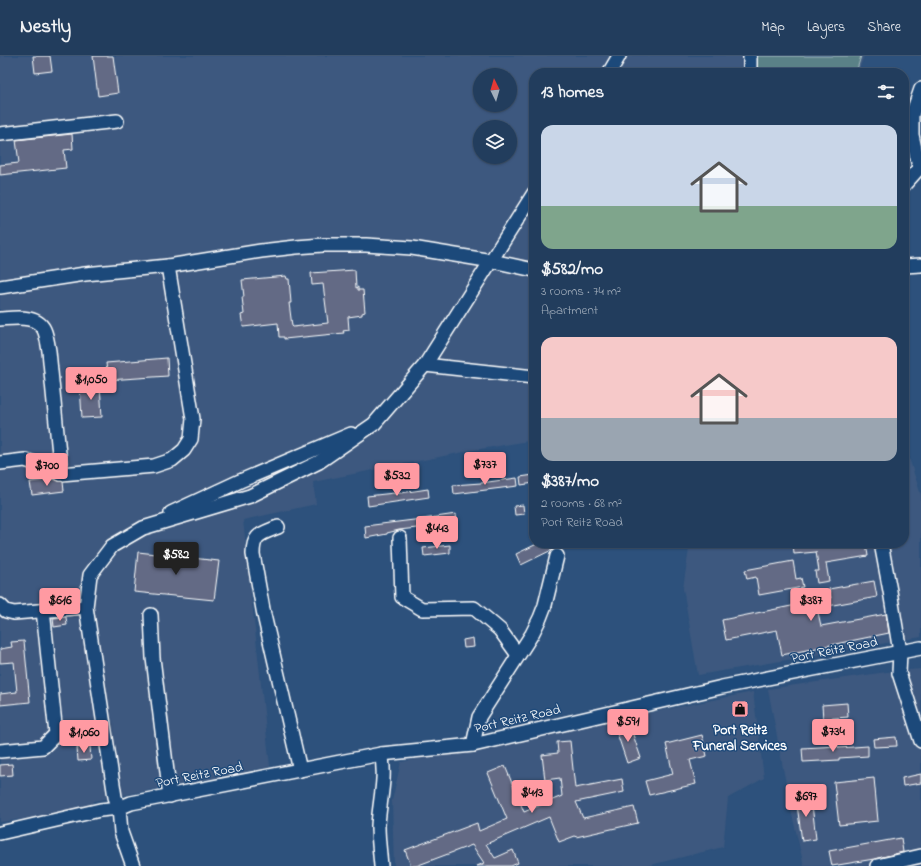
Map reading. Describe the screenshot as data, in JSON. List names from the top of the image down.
{
  "streets": {
    "street": ["Port Reitz Road"]
  },
  "places": {
    "shop": ["Port Reitz Funeral Services"]
  },
  "north": "top",
  "page": {
    "header": "Nestly",
    "nav": ["Map", "Layers", "Share"],
    "heading": "13 homes",
    "list": [
      {
        "name": "$582/mo",
        "note": "3 rooms · 74 m² · Apartment"
      },
      {
        "name": "$387/mo",
        "note": "2 rooms · 68 m² · Port Reitz Road"
      }
    ],
    "price": [
      "$1,050",
      "$737",
      "$700",
      "$532",
      "$443",
      "$582",
      "$616",
      "$387",
      "$591",
      "$734",
      "$1,060",
      "$413",
      "$697"
    ]
  }
}
